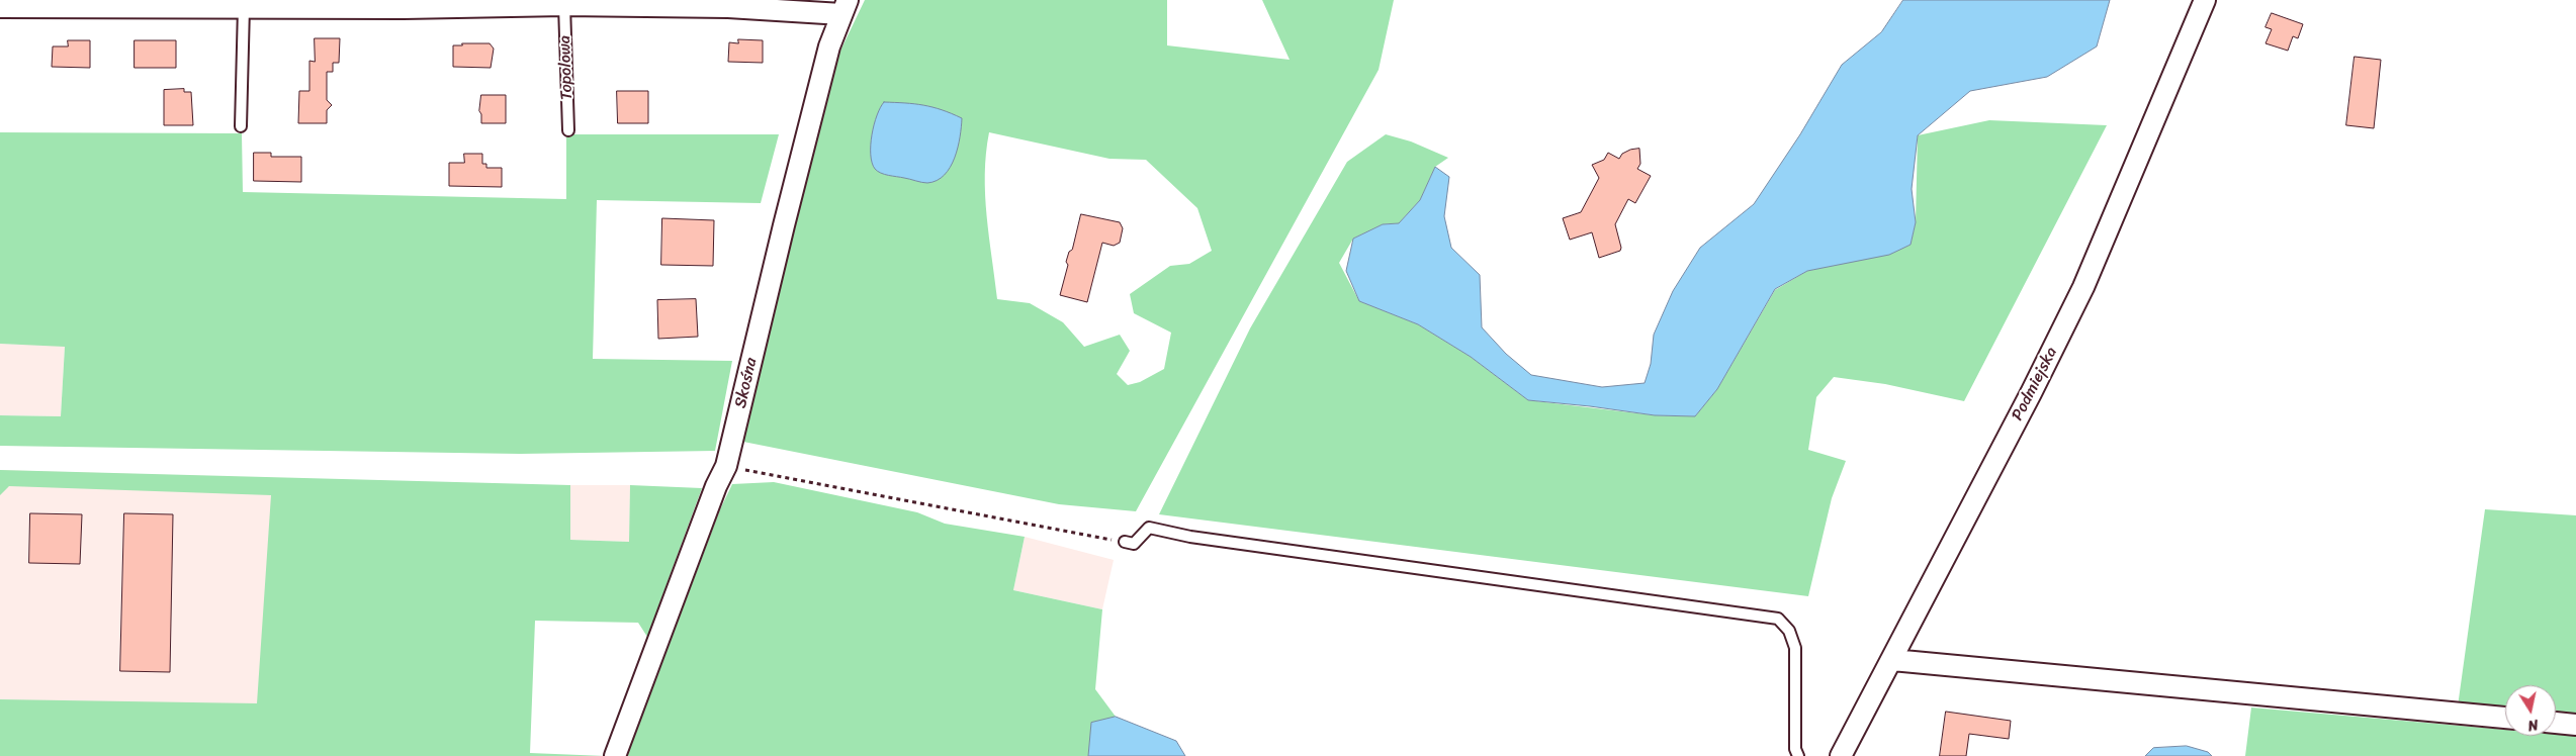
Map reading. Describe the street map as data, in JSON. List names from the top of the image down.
{
  "streets": {
    "street": ["Skośna", "Podmiejska"],
    "lane": ["Topolowa"]
  },
  "north": "bottom"
}
